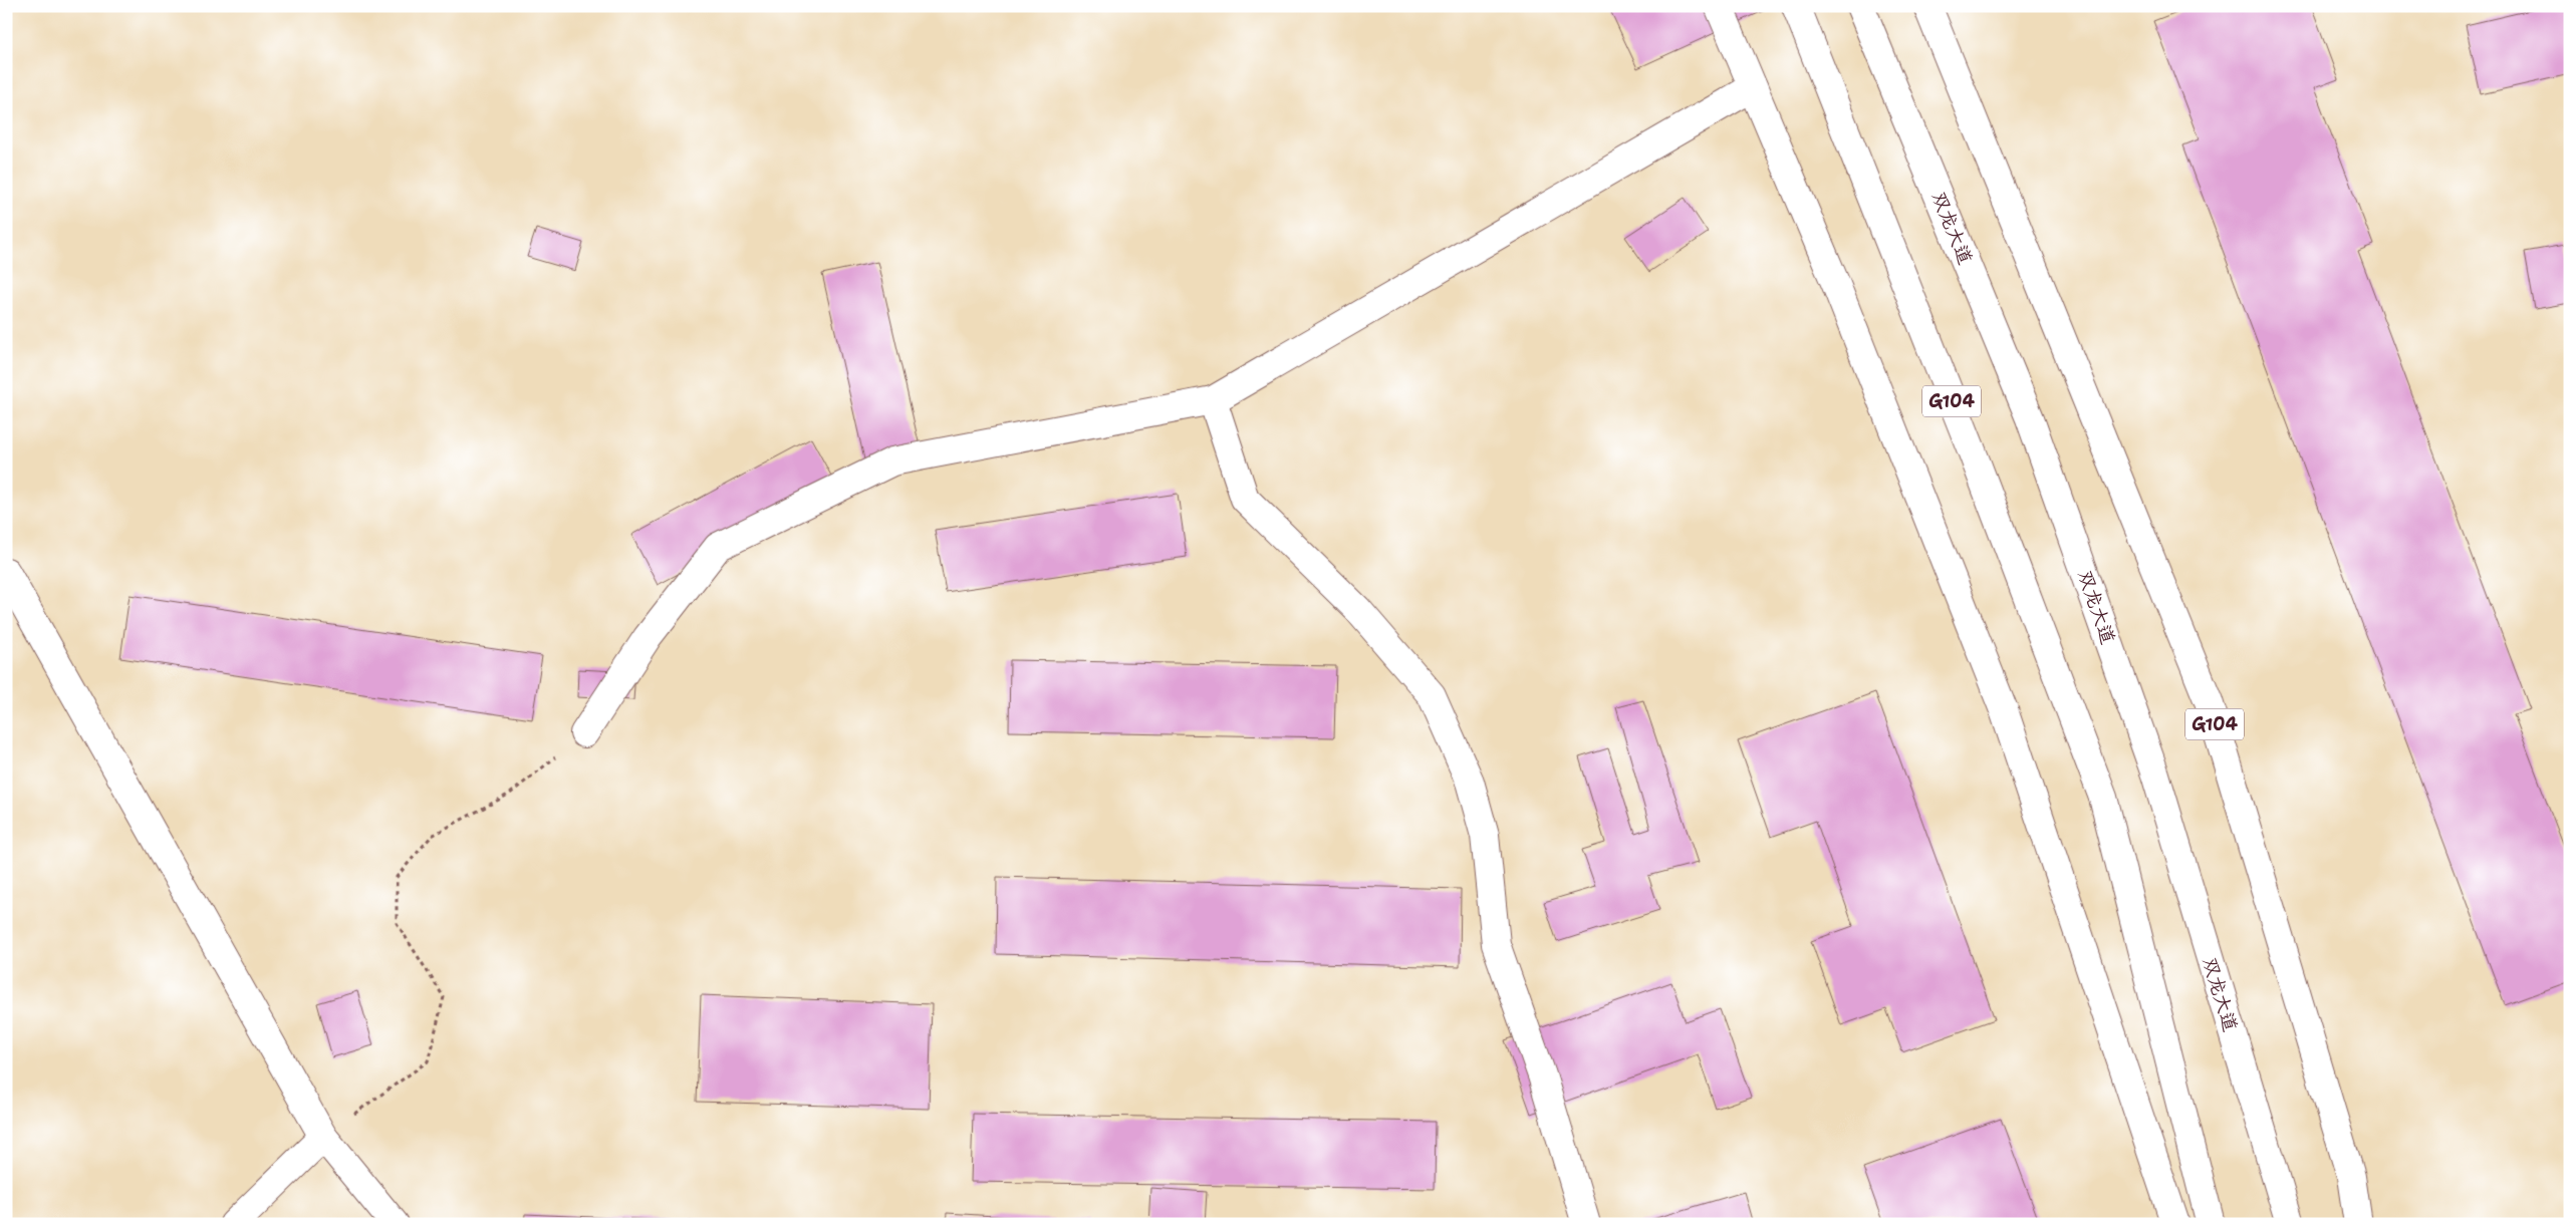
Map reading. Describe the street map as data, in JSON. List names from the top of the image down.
{
  "streets": {
    "main road": ["双龙大道", "G104"]
  }
}
